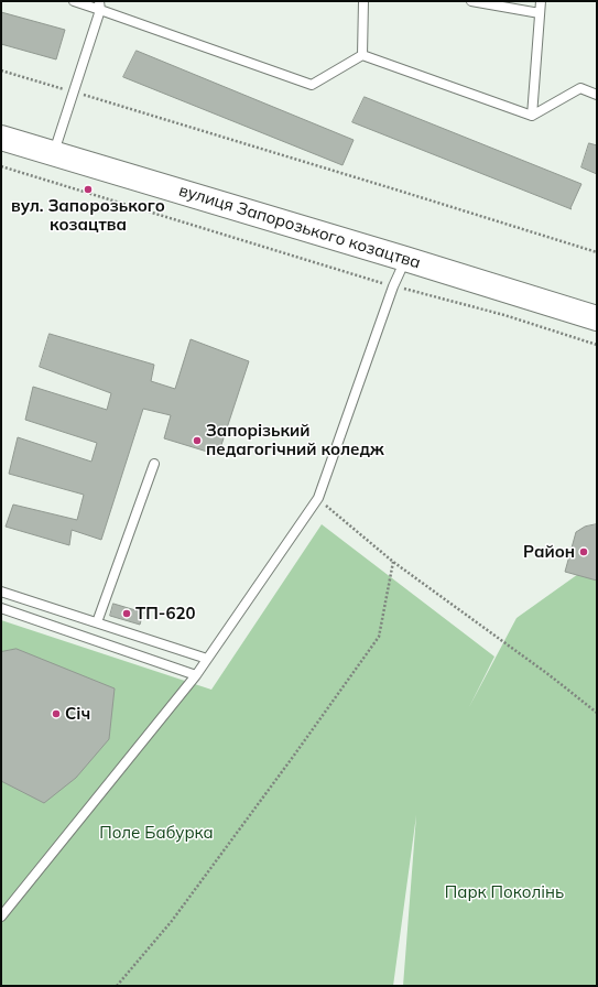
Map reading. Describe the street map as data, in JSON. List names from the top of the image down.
{
  "streets": {
    "street": ["вулиця Запорозького козацтва"]
  },
  "parks": ["Поле Бабурка", "Парк Поколінь"],
  "places": [
    "вул. Запорозького козацтва",
    "Запорізький педагогічний коледж",
    "Район",
    "ТП-620",
    "Січ"
  ]
}
